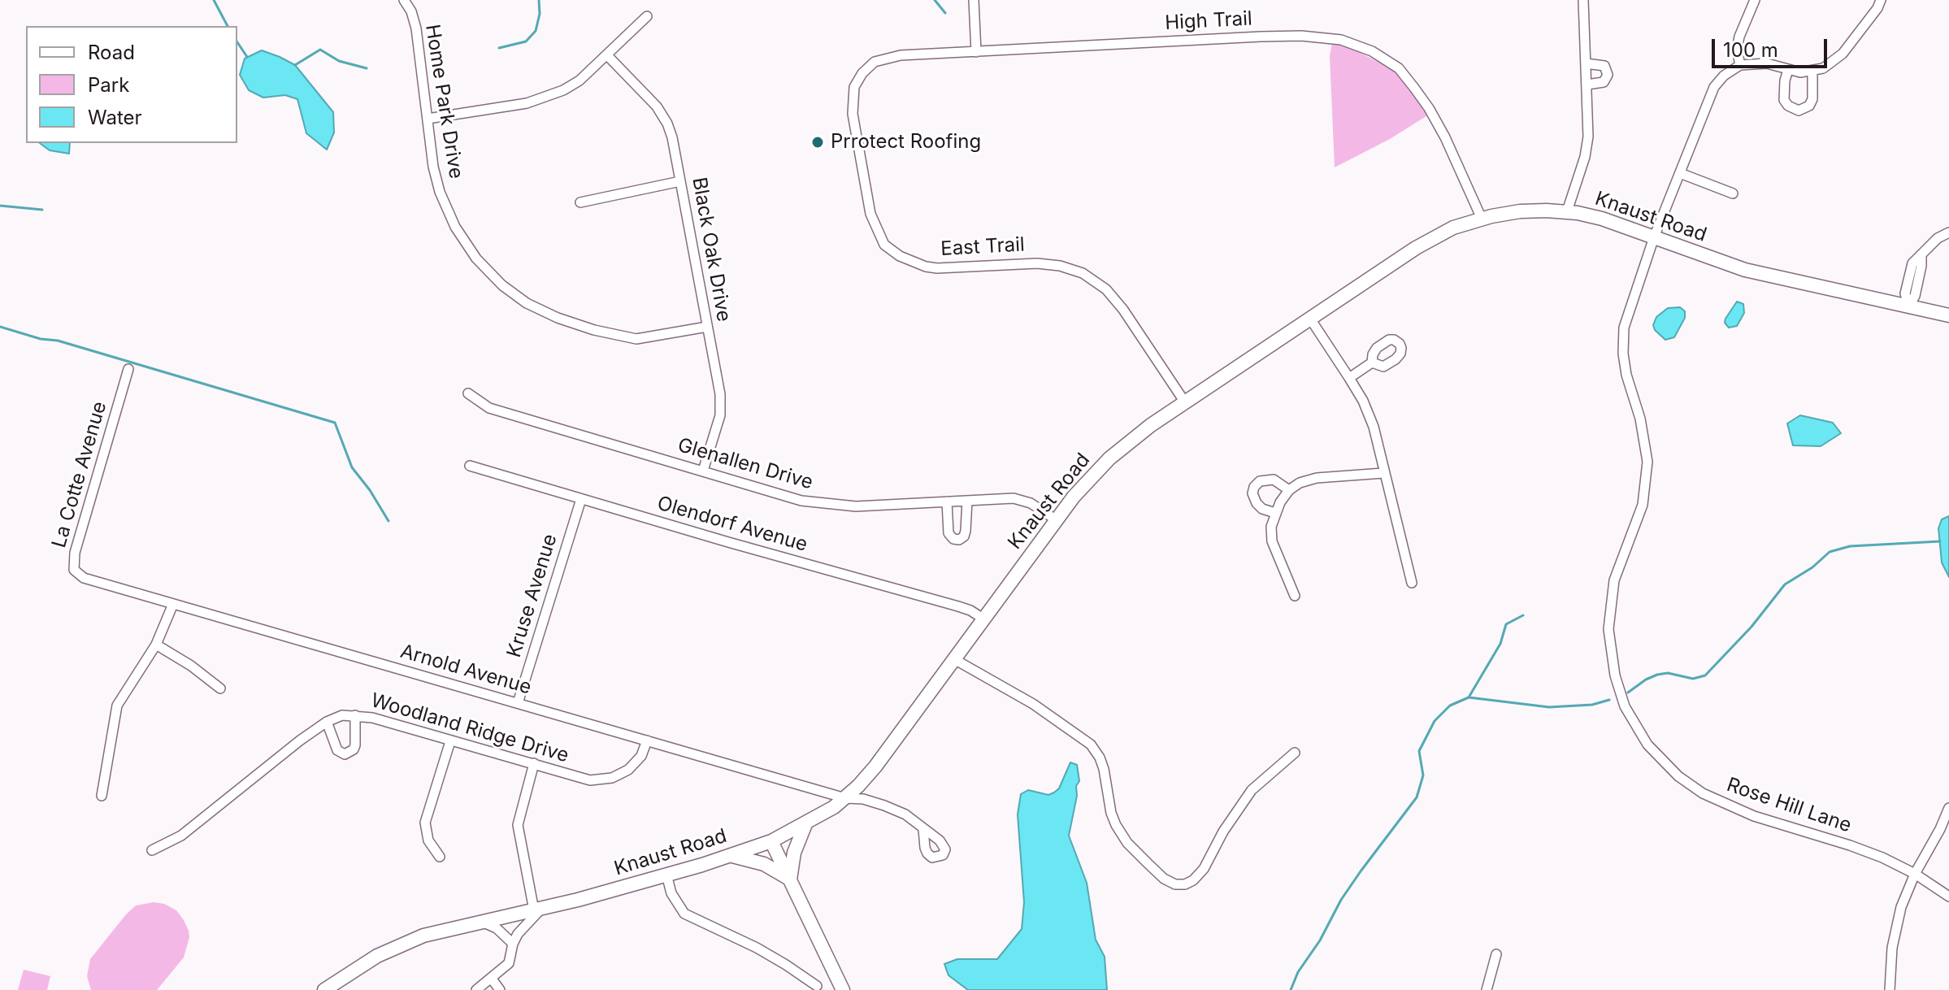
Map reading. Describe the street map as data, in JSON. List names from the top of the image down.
{
  "streets": {
    "main road": ["Knaust Road"],
    "street": [
      "High Trail",
      "Home Park Drive",
      "East Trail",
      "Black Oak Drive",
      "Glenallen Drive",
      "La Cotte Avenue",
      "Olendorf Avenue",
      "Kruse Avenue",
      "Arnold Avenue",
      "Woodland Ridge Drive",
      "Rose Hill Lane"
    ]
  },
  "crossings": [
    ["High Trail", "Knaust Road"],
    ["High Trail", "East Trail"],
    ["Home Park Drive", "Black Oak Drive"],
    ["Knaust Road", "East Trail"],
    ["Knaust Road", "Glenallen Drive"],
    ["Knaust Road", "Olendorf Avenue"],
    ["Knaust Road", "Arnold Avenue"],
    ["Knaust Road", "Rose Hill Lane"],
    ["Black Oak Drive", "Glenallen Drive"],
    ["La Cotte Avenue", "Arnold Avenue"],
    ["Olendorf Avenue", "Kruse Avenue"],
    ["Kruse Avenue", "Arnold Avenue"],
    ["Arnold Avenue", "Woodland Ridge Drive"]
  ],
  "places": ["Prrotect Roofing"],
  "legend": ["Road", "Park", "Water"],
  "scale_bar": "100 m"
}
